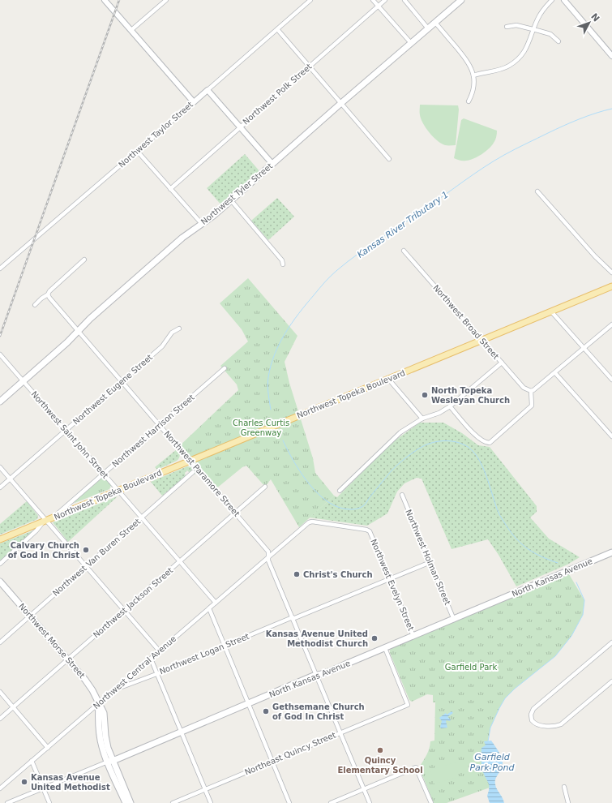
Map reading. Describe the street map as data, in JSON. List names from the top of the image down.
{
  "streets": {
    "main road": [
      "Northwest Tyler Street",
      "Northwest Topeka Boulevard",
      "North Kansas Avenue",
      "Northwest Morse Street"
    ],
    "street": [
      "Northwest Polk Street",
      "Northwest Taylor Street",
      "Northwest Broad Street",
      "Northwest Eugene Street",
      "Northwest Harrison Street",
      "Northwest Saint John Street",
      "Northwest Paramore Street",
      "Northwest Van Buren Street",
      "Northwest Holman Street",
      "Northwest Evelyn Street",
      "Northwest Jackson Street",
      "Northwest Logan Street",
      "Northwest Central Avenue",
      "Northeast Quincy Street"
    ]
  },
  "crossings": [
    ["Northwest Tyler Street", "Northwest Saint John Street"],
    ["Northwest Tyler Street", "Northwest Paramore Street"],
    ["Northwest Broad Street", "Northwest Topeka Boulevard"],
    ["Northwest Eugene Street", "Northwest Saint John Street"],
    ["Northwest Eugene Street", "Northwest Paramore Street"],
    ["Northwest Topeka Boulevard", "Northwest Harrison Street"],
    ["Northwest Topeka Boulevard", "Northwest Saint John Street"],
    ["Northwest Topeka Boulevard", "Northwest Paramore Street"],
    ["Northwest Harrison Street", "Northwest Saint John Street"],
    ["Northwest Harrison Street", "Northwest Paramore Street"],
    ["Northwest Saint John Street", "Northwest Van Buren Street"],
    ["Northwest Saint John Street", "Northwest Jackson Street"],
    ["Northwest Saint John Street", "Northwest Central Avenue"],
    ["Northwest Paramore Street", "North Kansas Avenue"],
    ["Northwest Paramore Street", "Northwest Evelyn Street"],
    ["Northwest Paramore Street", "Northwest Jackson Street"],
    ["Northwest Paramore Street", "Northwest Logan Street"],
    ["Northwest Paramore Street", "Northwest Central Avenue"],
    ["Northwest Paramore Street", "Northeast Quincy Street"],
    ["Northwest Van Buren Street", "Northwest Morse Street"],
    ["Northwest Holman Street", "North Kansas Avenue"],
    ["Northwest Holman Street", "Northwest Logan Street"],
    ["North Kansas Avenue", "Northwest Evelyn Street"],
    ["North Kansas Avenue", "Northwest Morse Street"],
    ["North Kansas Avenue", "Northeast Quincy Street"],
    ["Northwest Evelyn Street", "Northwest Logan Street"],
    ["Northwest Evelyn Street", "Northwest Central Avenue"],
    ["Northwest Jackson Street", "Northwest Morse Street"],
    ["Northwest Morse Street", "Northwest Central Avenue"],
    ["Northwest Logan Street", "Northwest Central Avenue"]
  ],
  "water": ["Kansas River Tributary 1", "Garfield Park Pond"],
  "parks": ["Charles Curtis Greenway", "Garfield Park"],
  "places": [
    "North Topeka Wesleyan Church",
    "Calvary Church of God In Christ",
    "Christ's Church",
    "Kansas Avenue United Methodist Church",
    "Gethsemane Church of God In Christ",
    "Quincy Elementary School",
    "Kansas Avenue United Methodist"
  ],
  "north": "top right"
}
